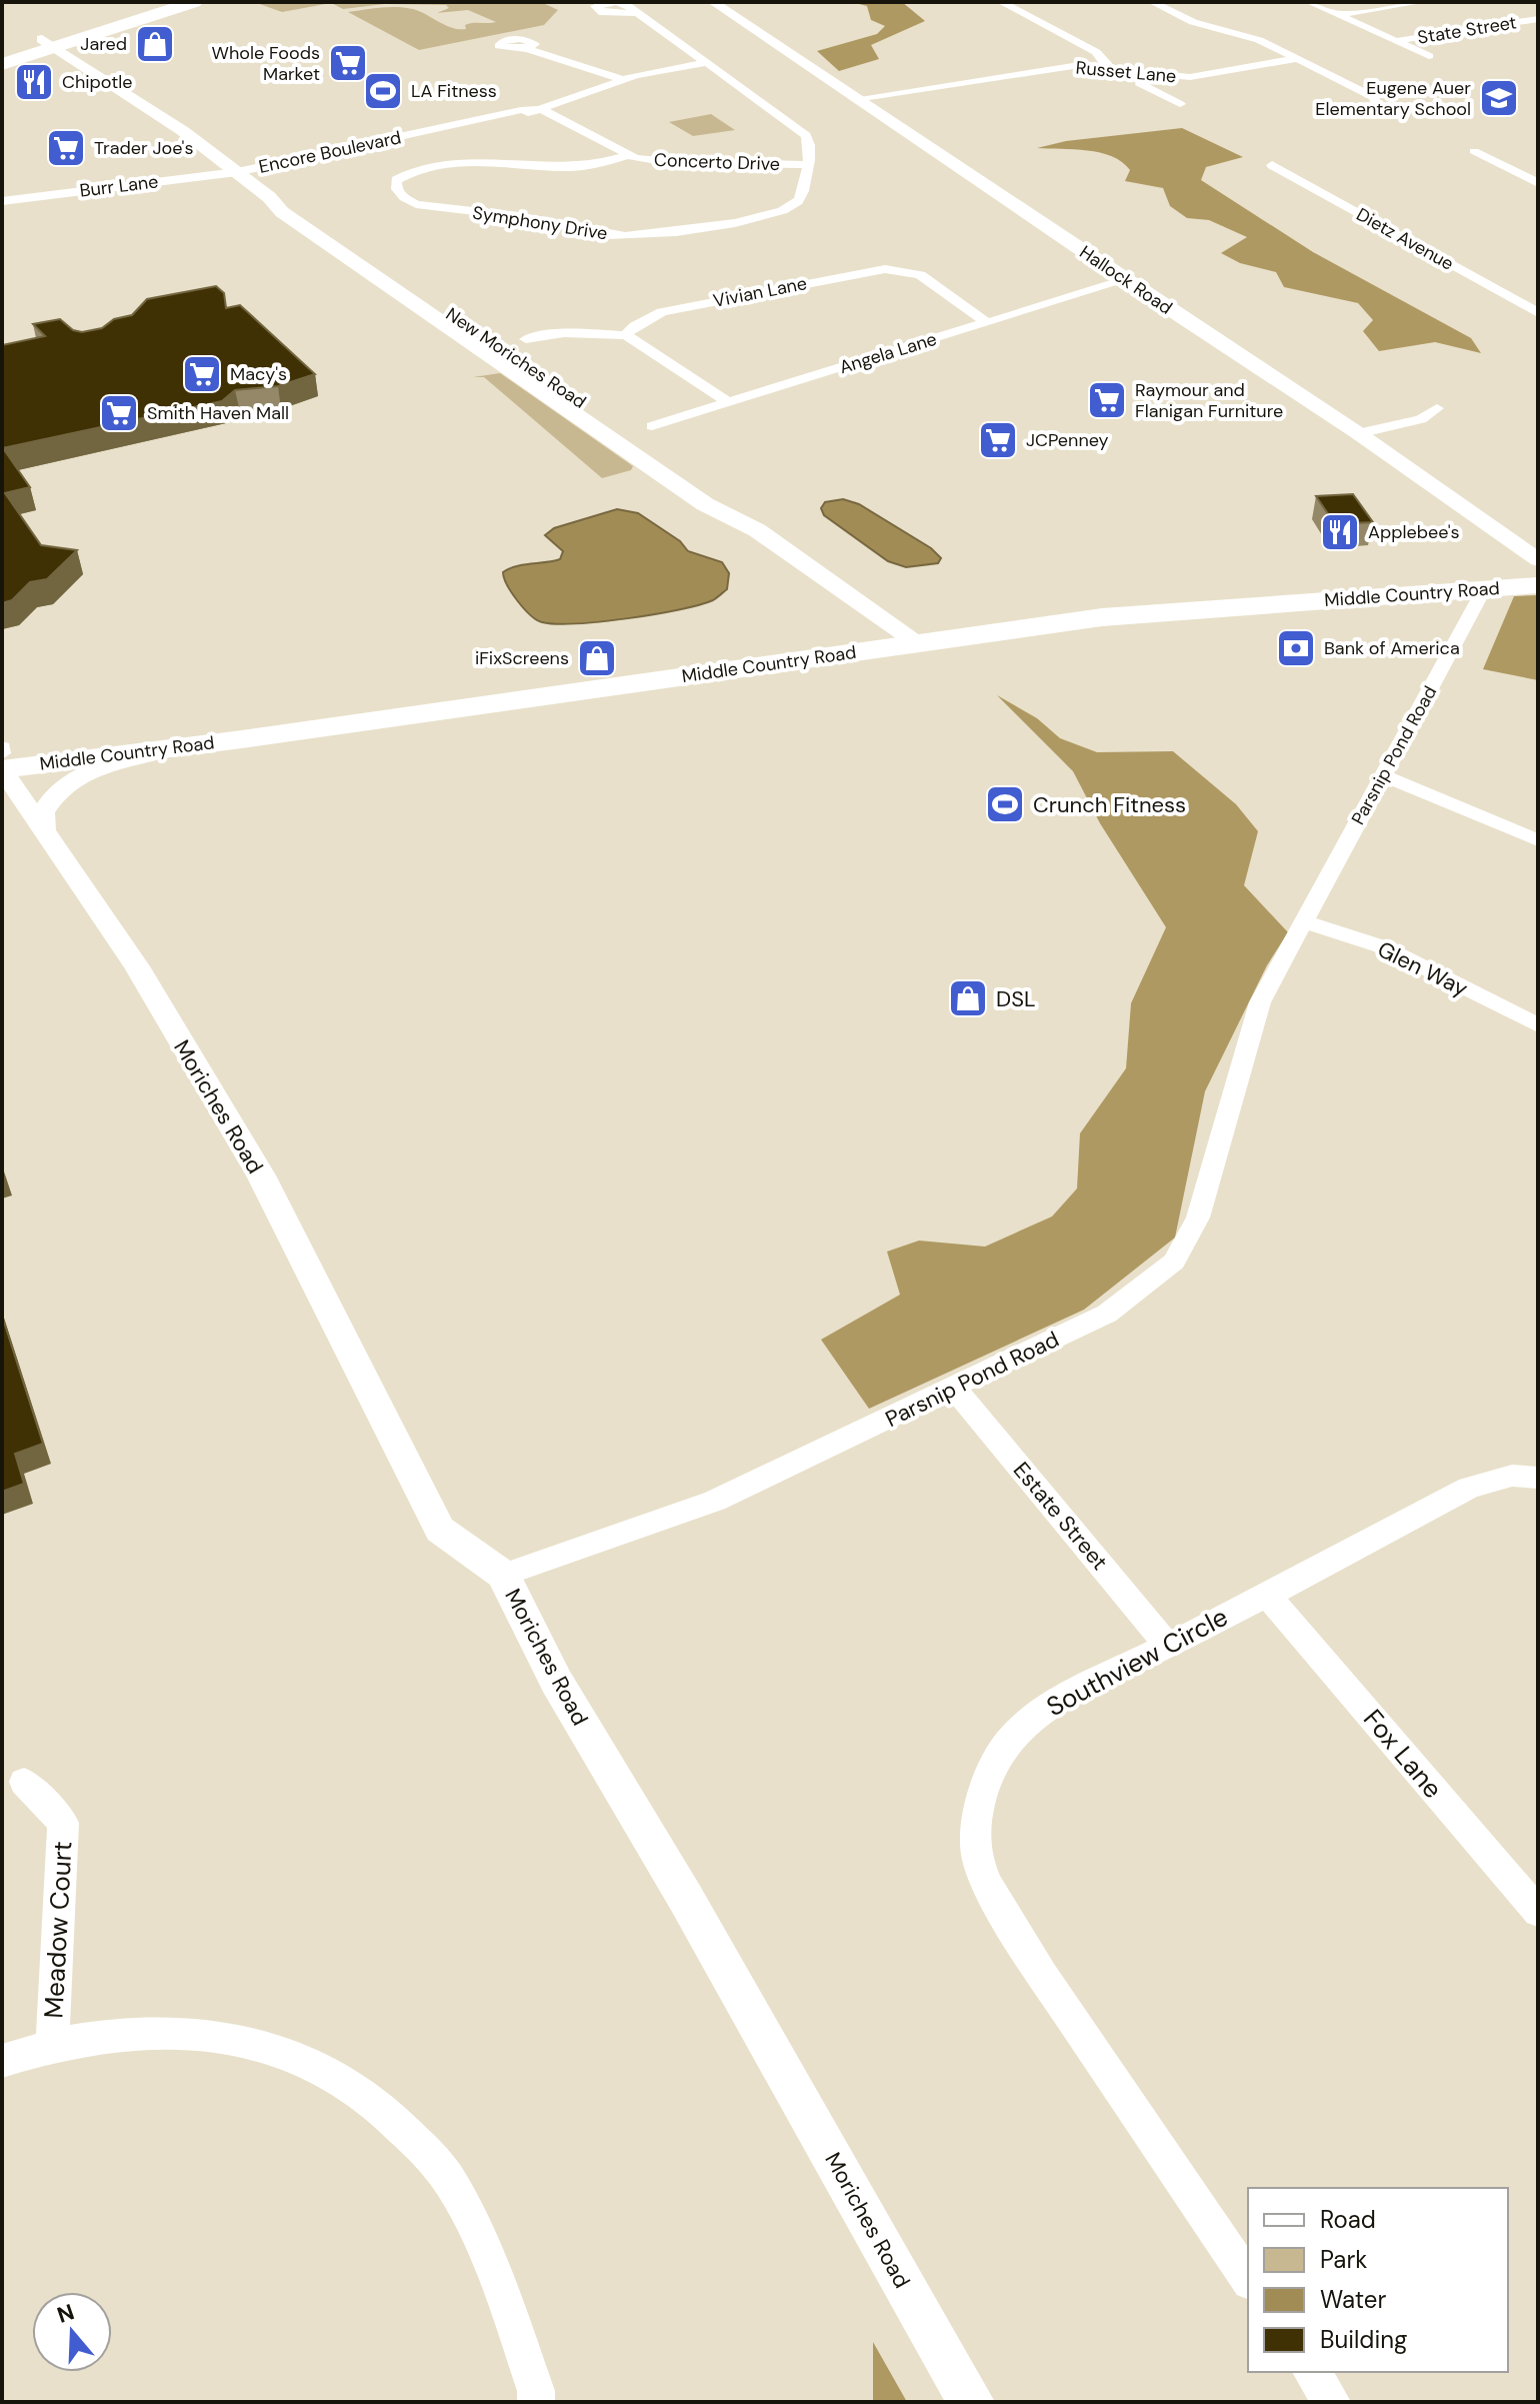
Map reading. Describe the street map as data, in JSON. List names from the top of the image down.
{
  "streets": {
    "main road": ["New Moriches Road", "Middle Country Road"],
    "street": [
      "State Street",
      "Russet Lane",
      "Encore Boulevard",
      "Concerto Drive",
      "Burr Lane",
      "Symphony Drive",
      "Dietz Avenue",
      "Hallock Road",
      "Vivian Lane",
      "Angela Lane",
      "Parsnip Pond Road",
      "Glen Way",
      "Moriches Road",
      "Estate Street",
      "Southview Circle",
      "Fox Lane",
      "Meadow Court"
    ]
  },
  "crossings": [
    ["Russet Lane", "Hallock Road"],
    ["Encore Boulevard", "Concerto Drive"],
    ["Encore Boulevard", "Burr Lane"],
    ["Encore Boulevard", "New Moriches Road"],
    ["Concerto Drive", "Symphony Drive"],
    ["Burr Lane", "New Moriches Road"],
    ["Hallock Road", "Angela Lane"],
    ["Vivian Lane", "Angela Lane"],
    ["New Moriches Road", "Middle Country Road"],
    ["Middle Country Road", "Parsnip Pond Road"],
    ["Middle Country Road", "Moriches Road"],
    ["Parsnip Pond Road", "Glen Way"],
    ["Parsnip Pond Road", "Moriches Road"],
    ["Parsnip Pond Road", "Estate Street"],
    ["Estate Street", "Southview Circle"],
    ["Southview Circle", "Fox Lane"]
  ],
  "places": {
    "shop": ["Jared", "iFixScreens", "DSL"],
    "supermarket": [
      "Whole Foods Market",
      "Trader Joe's",
      "Macy's",
      "Raymour and Flanigan Furniture",
      "Smith Haven Mall",
      "JCPenney"
    ],
    "restaurant": ["Chipotle", "Applebee's"],
    "sports": ["LA Fitness", "Crunch Fitness"],
    "school or university": ["Eugene Auer Elementary School"],
    "bank": ["Bank of America"]
  },
  "legend": [
    "Road",
    "Park",
    "Water",
    "Building"
  ],
  "north": "top"
}
